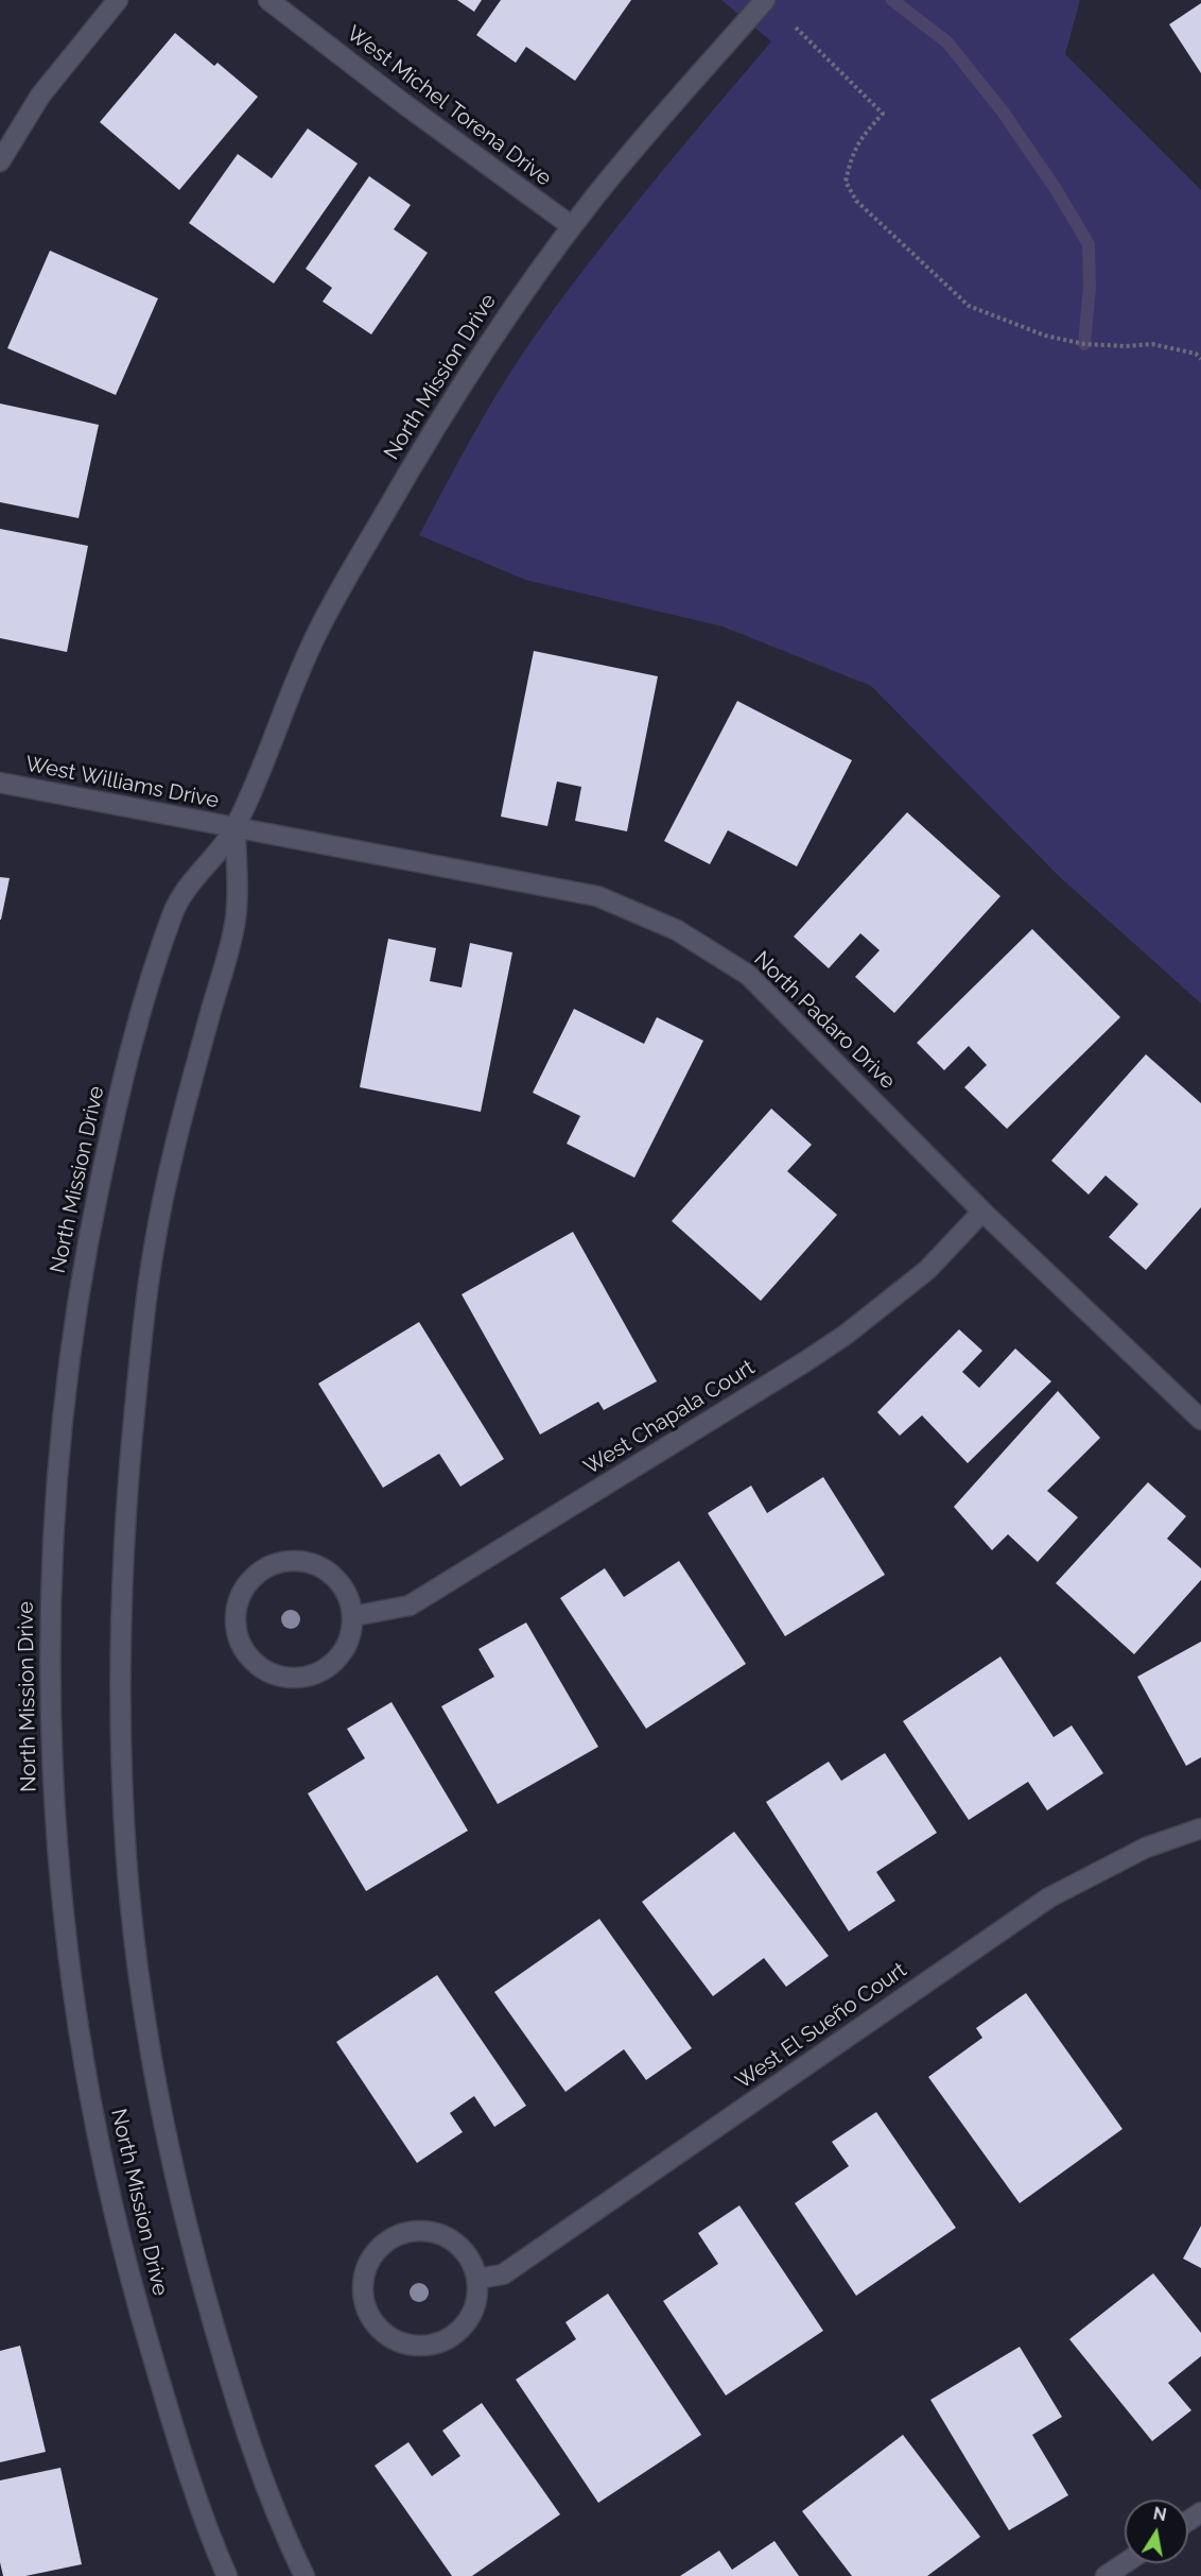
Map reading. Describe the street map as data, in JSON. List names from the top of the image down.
{
  "streets": {
    "street": [
      "West Michel Torena Drive",
      "North Mission Drive",
      "West Williams Drive",
      "North Padaro Drive",
      "West Chapala Court",
      "West El Sueño Court"
    ]
  },
  "crossings": [
    ["West Michel Torena Drive", "North Mission Drive"],
    ["North Mission Drive", "West Williams Drive"],
    ["North Mission Drive", "North Padaro Drive"],
    ["West Williams Drive", "North Padaro Drive"],
    ["North Padaro Drive", "West Chapala Court"]
  ],
  "north": "top"
}
